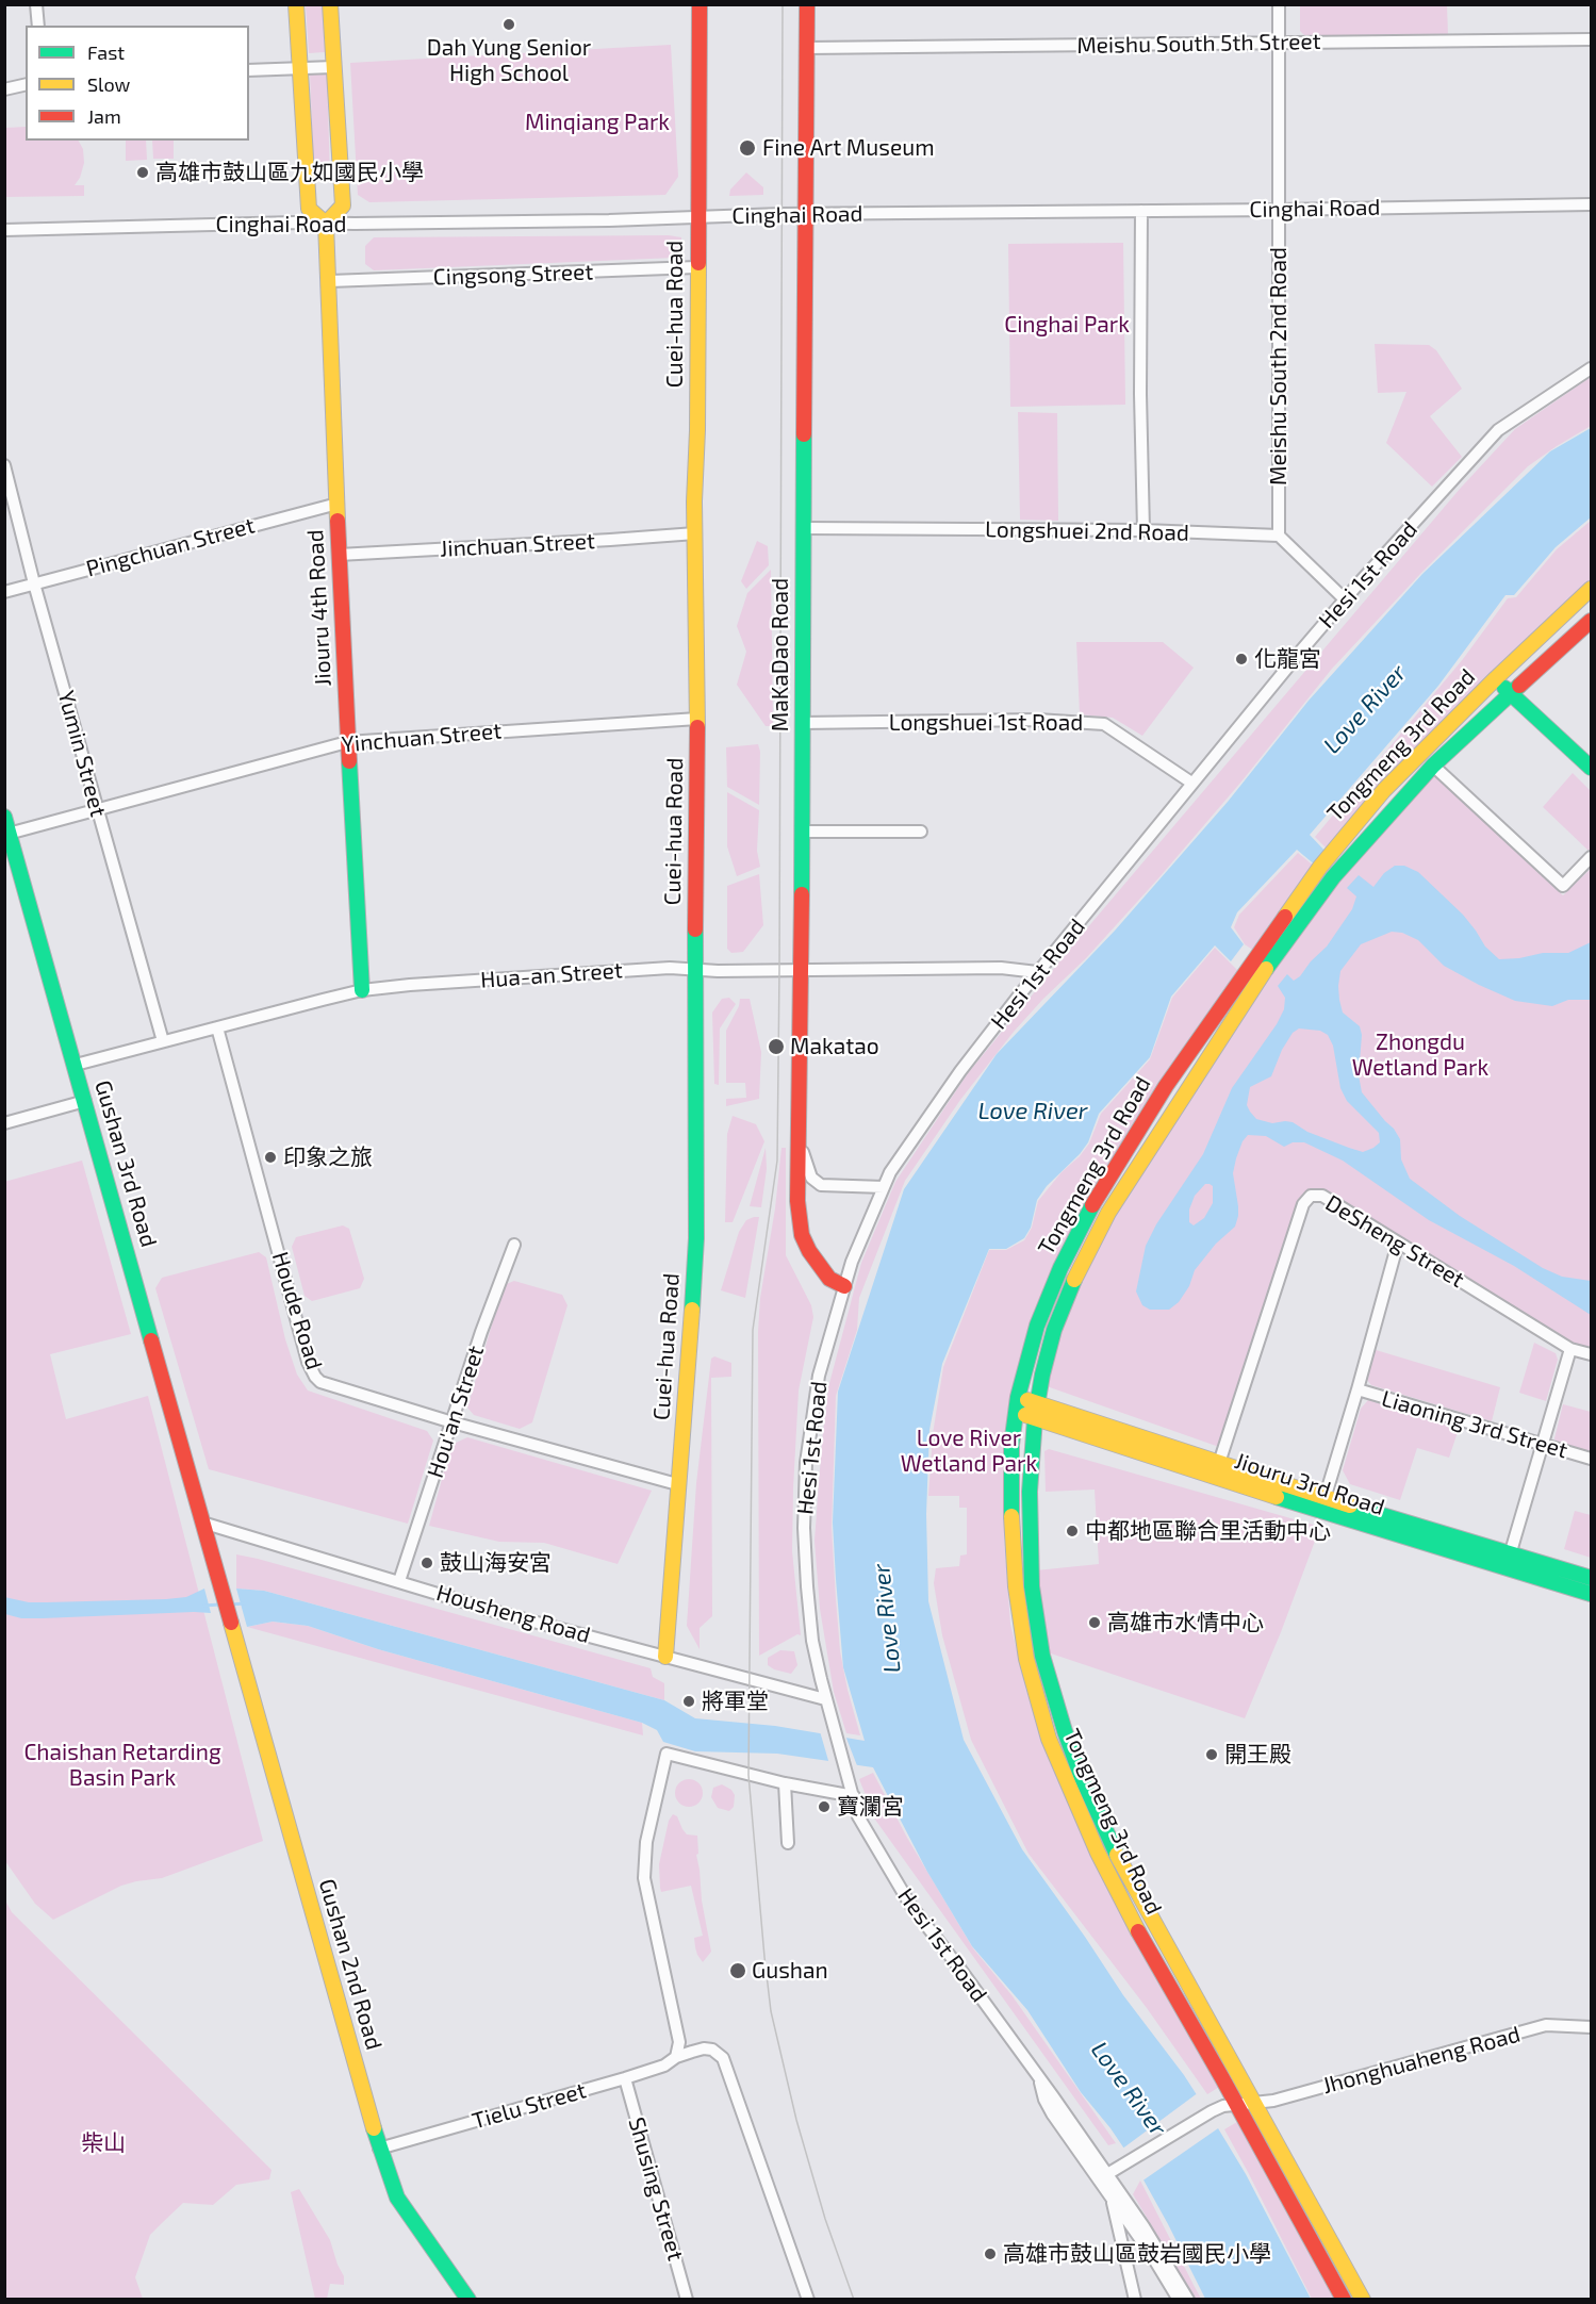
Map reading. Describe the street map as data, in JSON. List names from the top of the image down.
{
  "streets": {
    "street": [
      "Meishu South 5th Street",
      "Cinghai Road",
      "Cingsong Street",
      "Cuei-hua Road",
      "Meishu South 2nd Road",
      "Longshuei 2nd Road",
      "Jinchuan Street",
      "Pingchuan Street",
      "Hesi 1st Road",
      "Jiouru 4th Road",
      "MaKaDao Road",
      "Longshuei 1st Road",
      "Yinchuan Street",
      "Tongmeng 3rd Road",
      "Yumin Street",
      "Hua-an Street",
      "Gushan 3rd Road",
      "DeSheng Street",
      "Houde Road",
      "Hou'an Street",
      "Liaoning 3rd Street",
      "Jiouru 3rd Road",
      "Housheng Road",
      "Gushan 2nd Road",
      "Jhonghuaheng Road",
      "Tielu Street",
      "Shusing Street"
    ]
  },
  "crossings": [
    ["Meishu South 5th Street", "Meishu South 2nd Road"],
    ["Meishu South 5th Street", "MaKaDao Road"],
    ["Cinghai Road", "Cuei-hua Road"],
    ["Cinghai Road", "Meishu South 2nd Road"],
    ["Cinghai Road", "Jiouru 4th Road"],
    ["Cinghai Road", "MaKaDao Road"],
    ["Cingsong Street", "Cuei-hua Road"],
    ["Cingsong Street", "Jiouru 4th Road"],
    ["Cuei-hua Road", "Jinchuan Street"],
    ["Cuei-hua Road", "Yinchuan Street"],
    ["Cuei-hua Road", "Hua-an Street"],
    ["Cuei-hua Road", "Houde Road"],
    ["Cuei-hua Road", "Housheng Road"],
    ["Meishu South 2nd Road", "Longshuei 2nd Road"],
    ["Longshuei 2nd Road", "MaKaDao Road"],
    ["Jinchuan Street", "Jiouru 4th Road"],
    ["Pingchuan Street", "Jiouru 4th Road"],
    ["Pingchuan Street", "Yumin Street"],
    ["Hesi 1st Road", "MaKaDao Road"],
    ["Hesi 1st Road", "Longshuei 1st Road"],
    ["Hesi 1st Road", "Hua-an Street"],
    ["Hesi 1st Road", "Housheng Road"],
    ["Jiouru 4th Road", "Yinchuan Street"],
    ["Jiouru 4th Road", "Hua-an Street"],
    ["MaKaDao Road", "Longshuei 1st Road"],
    ["MaKaDao Road", "Hua-an Street"],
    ["Yinchuan Street", "Yumin Street"],
    ["Yinchuan Street", "Gushan 3rd Road"],
    ["Tongmeng 3rd Road", "Jiouru 3rd Road"],
    ["Tongmeng 3rd Road", "Jhonghuaheng Road"],
    ["Yumin Street", "Hua-an Street"],
    ["Hua-an Street", "Gushan 3rd Road"],
    ["Hua-an Street", "Houde Road"],
    ["Gushan 3rd Road", "Housheng Road"],
    ["Gushan 3rd Road", "Gushan 2nd Road"],
    ["DeSheng Street", "Jiouru 3rd Road"],
    ["Houde Road", "Hou'an Street"],
    ["Hou'an Street", "Housheng Road"],
    ["Housheng Road", "Gushan 2nd Road"],
    ["Gushan 2nd Road", "Tielu Street"],
    ["Tielu Street", "Shusing Street"]
  ],
  "water": ["Love River"],
  "parks": [
    "Minqiang Park",
    "Cinghai Park",
    "Zhongdu Wetland Park",
    "Love River Wetland Park",
    "Chaishan Retarding Basin Park",
    "柴山"
  ],
  "places": [
    "Dah Yung Senior High School",
    "Fine Art Museum",
    "高雄市鼓山區九如國民小學",
    "化龍宮",
    "Makatao",
    "印象之旅",
    "中都地區聯合里活動中心",
    "鼓山海安宮",
    "高雄市水情中心",
    "將軍堂",
    "開王殿",
    "寶瀾宮",
    "Gushan",
    "高雄市鼓山區鼓岩國民小學"
  ],
  "legend": ["Fast", "Slow", "Jam"]
}
